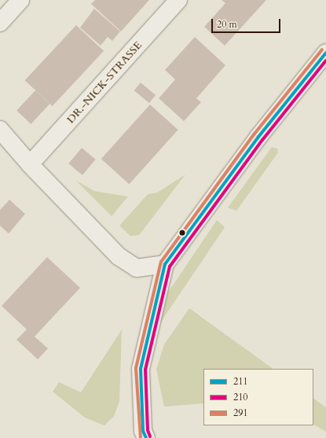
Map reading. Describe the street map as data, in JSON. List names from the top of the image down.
{
  "streets": {
    "street": ["DR.-NICK-STRASSE"]
  },
  "lines": ["transit line 291", "transit line 211", "transit line 210"],
  "legend": ["211", "210", "291"],
  "scale_bar": "20 m"
}
